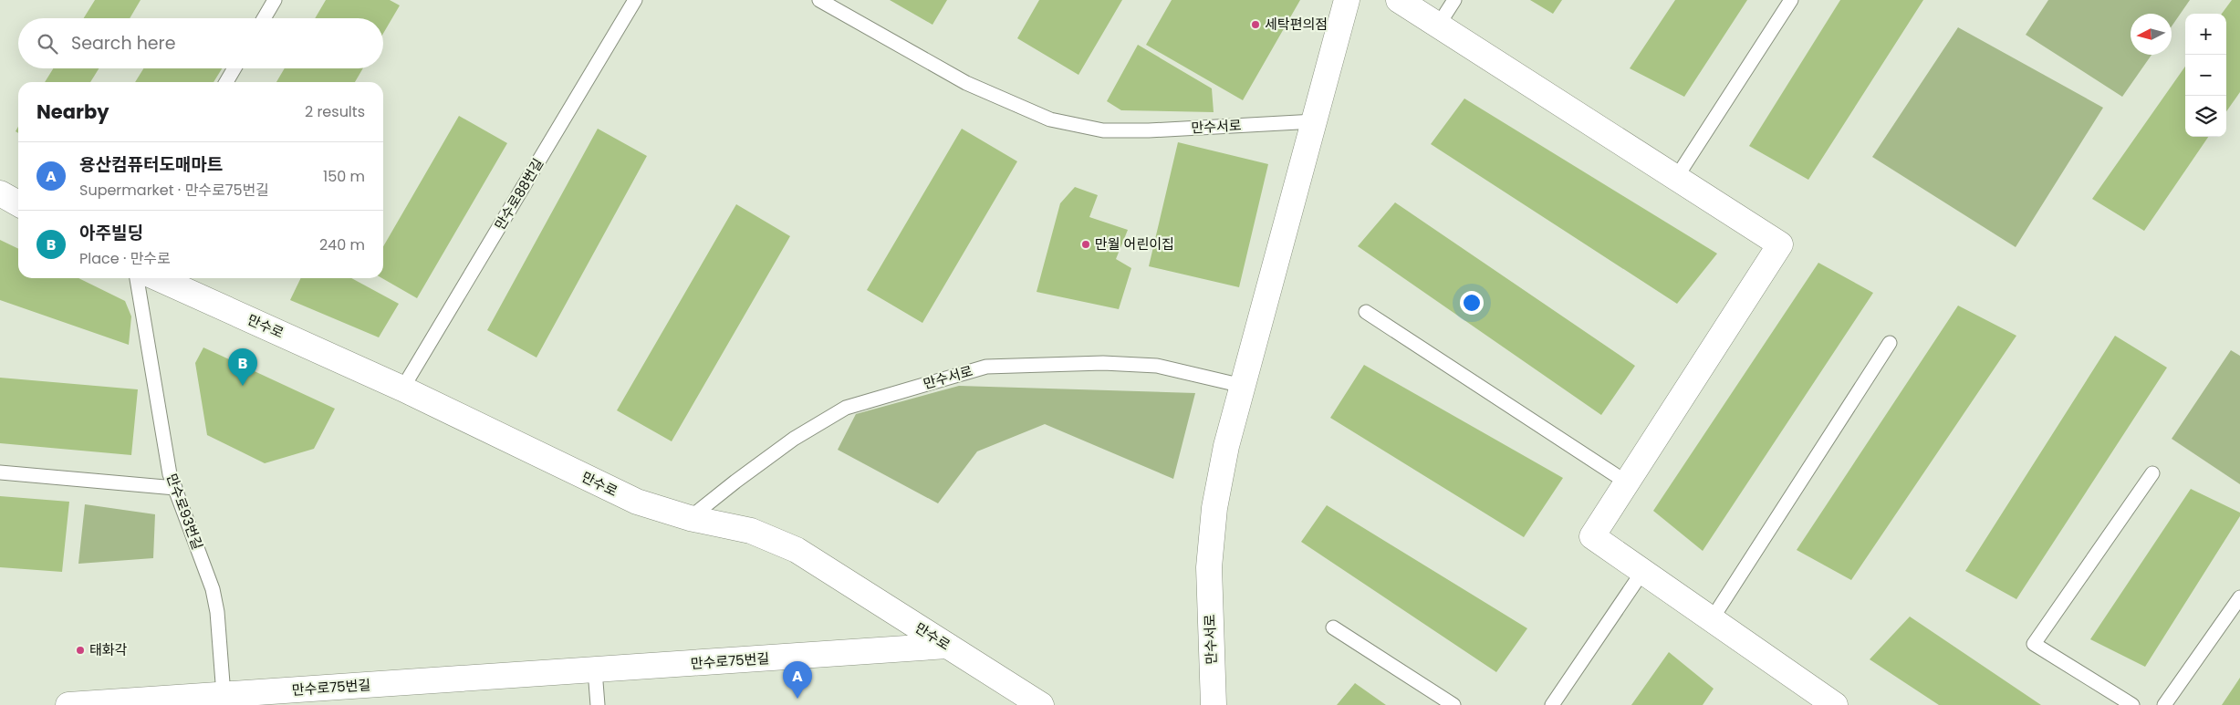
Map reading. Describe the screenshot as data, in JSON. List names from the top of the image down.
{
  "streets": {
    "street": ["만수서로", "만수로", "만수로75번길"],
    "lane": ["만수로88번길", "만수로93번길"]
  },
  "crossings": [
    ["만수서로", "만수로"],
    ["만수로88번길", "만수로"],
    ["만수로", "만수로75번길"],
    ["만수로93번길", "만수로75번길"]
  ],
  "places": ["세탁편의점", "만월 어린이집", "태화각"],
  "north": "left",
  "page": {
    "map_buttons": ["+", "−"],
    "search": "Search here",
    "heading": ["Nearby", "2 results"],
    "list": [
      {
        "mark": "A",
        "name": "용산컴퓨터도매마트",
        "note": "Supermarket · 만수로75번길",
        "value": "150 m"
      },
      {
        "mark": "B",
        "name": "아주빌딩",
        "note": "Place · 만수로",
        "value": "240 m"
      }
    ],
    "pins": ["B", "A"]
  }
}
